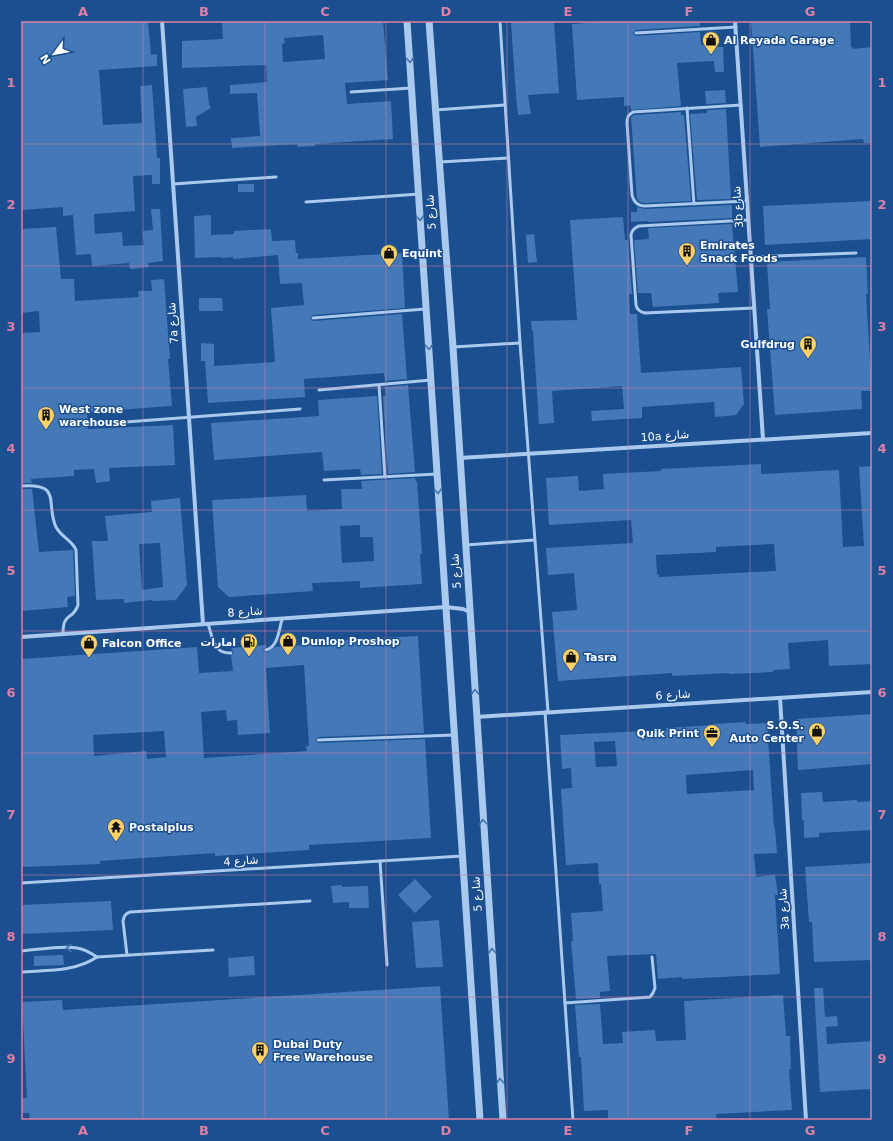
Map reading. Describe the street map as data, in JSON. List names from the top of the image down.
{
  "streets": {
    "street": [
      "3b شارع",
      "شارع 5",
      "7a شارع",
      "10a شارع",
      "شارع 8",
      "شارع 6",
      "3a شارع"
    ],
    "lane": ["شارع 4"]
  },
  "crossings": [
    ["3b شارع", "10a شارع"],
    ["شارع 5", "10a شارع"],
    ["شارع 5", "شارع 8"],
    ["شارع 5", "شارع 6"],
    ["شارع 5", "شارع 4"],
    ["7a شارع", "شارع 8"],
    ["شارع 6", "3a شارع"]
  ],
  "places": {
    "shop": [
      "Al Reyada Garage",
      "Equint",
      "Dunlop Proshop",
      "Falcon Office",
      "Tasra",
      "S.O.S. Auto Center"
    ],
    "building": [
      "Emirates Snack Foods",
      "Gulfdrug",
      "West zone warehouse",
      "Dubai Duty Free Warehouse"
    ],
    "fuel station": ["امارات"],
    "office": ["Quik Print"],
    "temple": ["Postalplus"]
  },
  "north": "bottom left",
  "grid": {
    "columns": [
      "A",
      "B",
      "C",
      "D",
      "E",
      "F",
      "G"
    ],
    "rows": [
      "1",
      "2",
      "3",
      "4",
      "5",
      "6",
      "7",
      "8",
      "9"
    ]
  }
}
